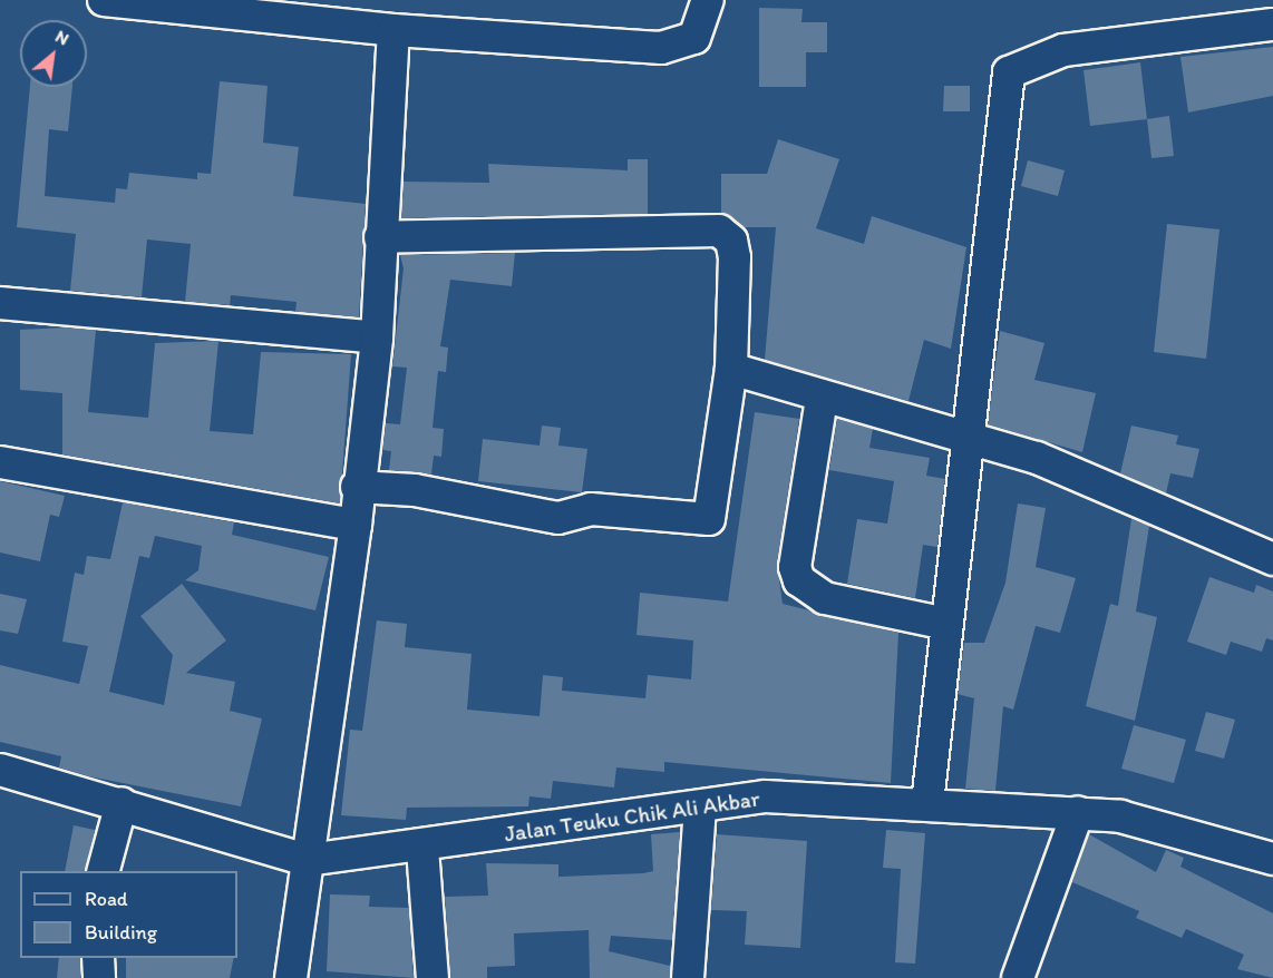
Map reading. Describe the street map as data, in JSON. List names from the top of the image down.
{
  "streets": {
    "street": ["Jalan Teuku Chik Ali Akbar"]
  },
  "legend": ["Road", "Building"],
  "north": "top right"
}
